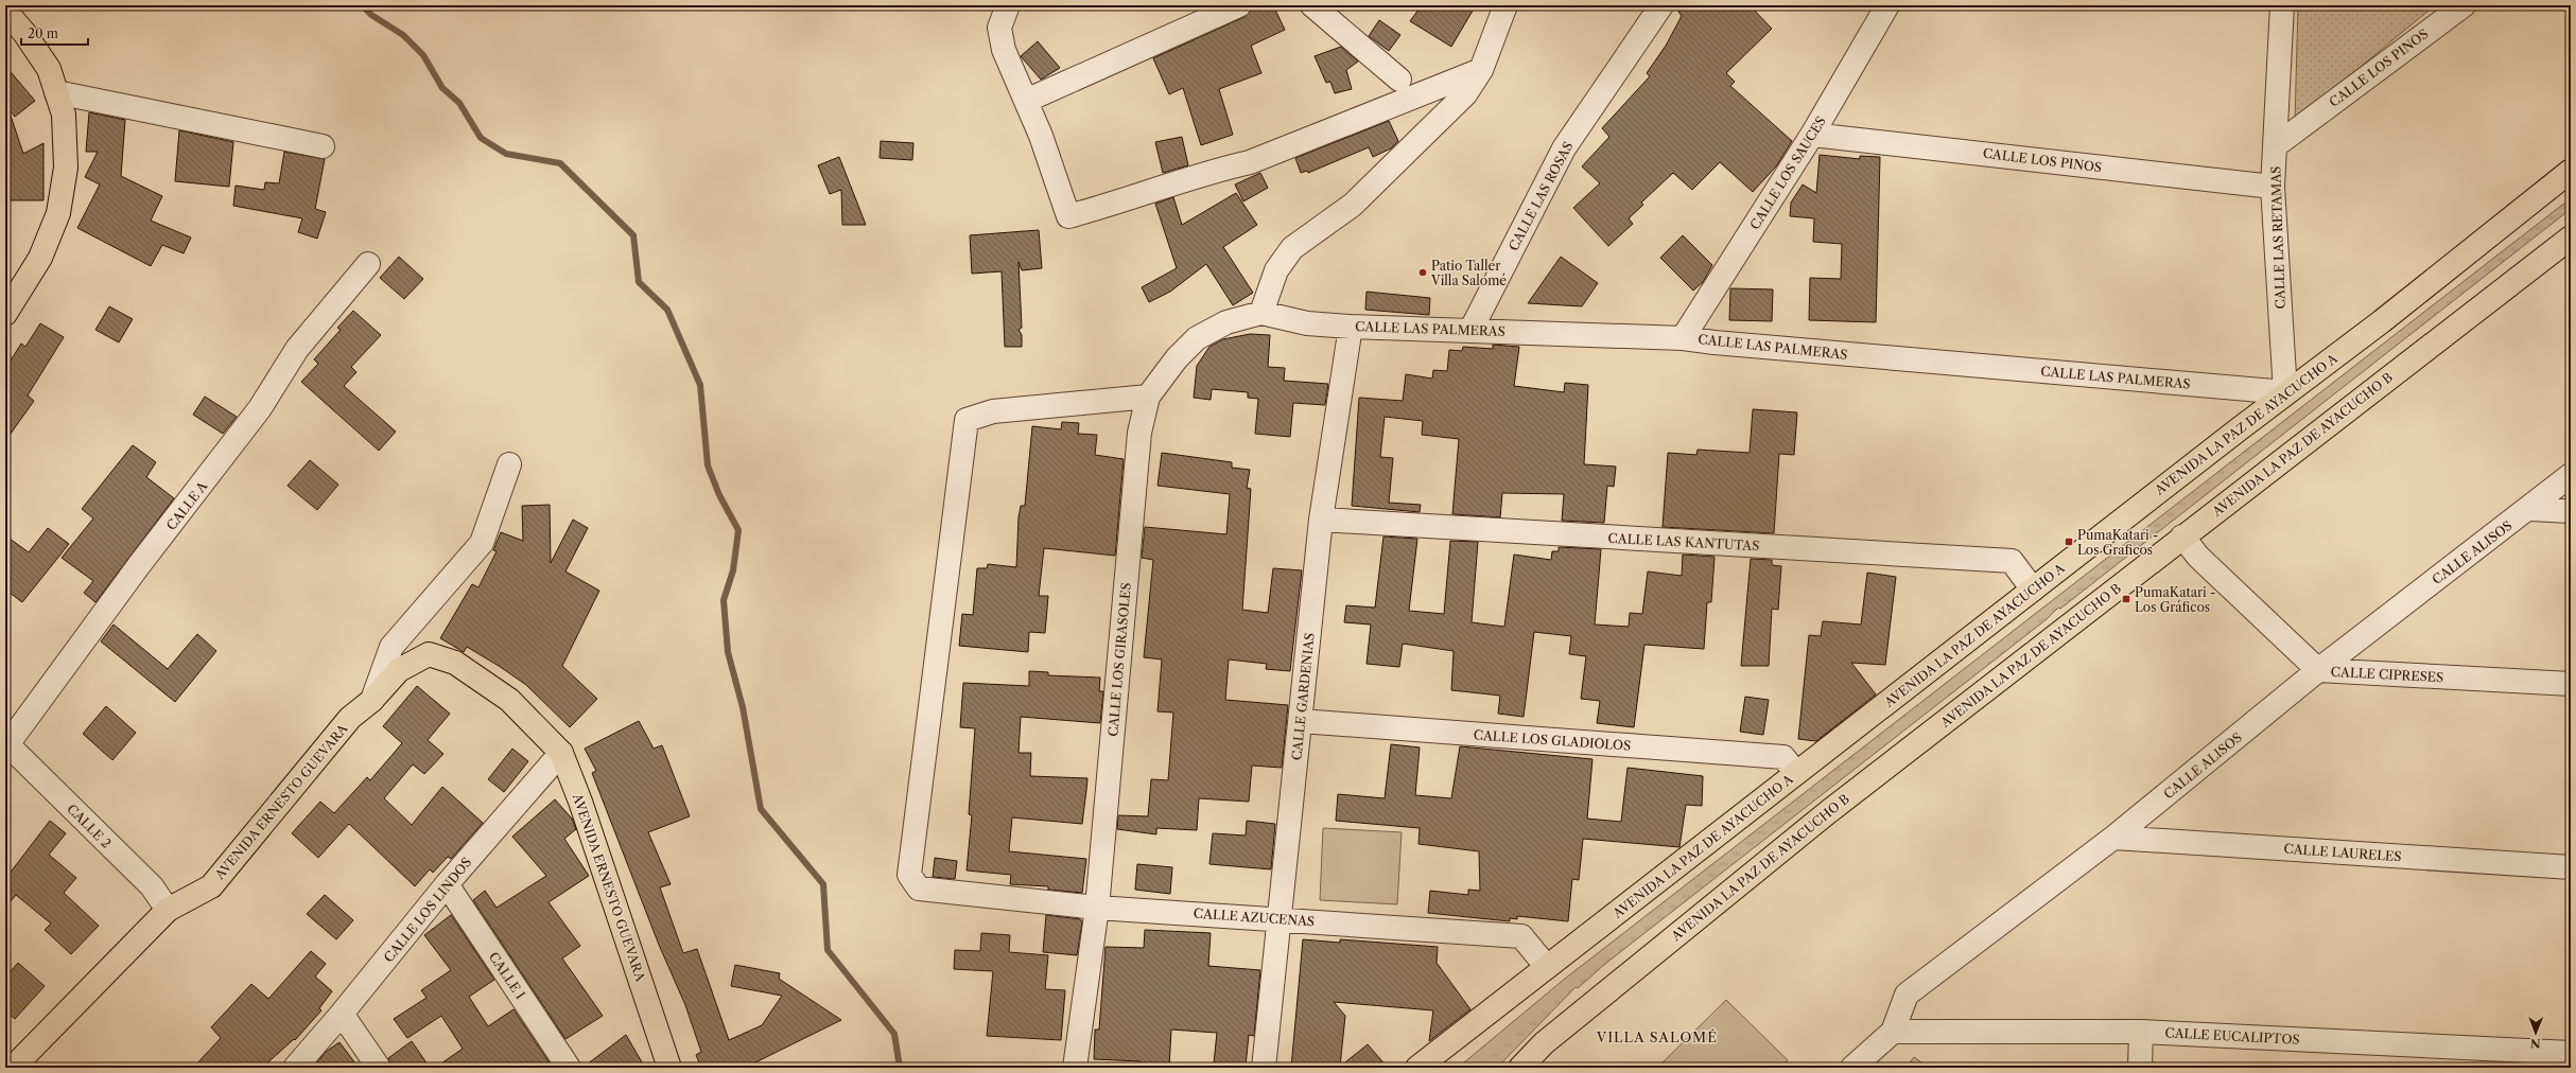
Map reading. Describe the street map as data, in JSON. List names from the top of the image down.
{
  "streets": {
    "main road": ["AVENIDA LA PAZ DE AYACUCHO A", "AVENIDA LA PAZ DE AYACUCHO B", "AVENIDA ERNESTO GUEVARA"],
    "street": [
      "CALLE LOS PINOS",
      "CALLE LOS SAUCES",
      "CALLE LAS ROSAS",
      "CALLE LAS RETAMAS",
      "CALLE LAS PALMERAS",
      "CALLE A",
      "CALLE LAS KANTUTAS",
      "CALLE ALISOS",
      "CALLE LOS GIRASOLES",
      "CALLE CIPRESES",
      "CALLE GARDENIAS",
      "CALLE LOS GLADIOLOS",
      "CALLE 2",
      "CALLE LAURELES",
      "CALLE LOS LINDOS",
      "CALLE AZUCENAS",
      "CALLE I",
      "CALLE EUCALIPTOS"
    ]
  },
  "crossings": [
    ["CALLE LOS PINOS", "CALLE LOS SAUCES"],
    ["CALLE LOS PINOS", "CALLE LAS RETAMAS"],
    ["CALLE LOS SAUCES", "CALLE LAS PALMERAS"],
    ["CALLE LAS ROSAS", "CALLE LAS PALMERAS"],
    ["CALLE LAS RETAMAS", "CALLE LAS PALMERAS"],
    ["CALLE LAS RETAMAS", "AVENIDA LA PAZ DE AYACUCHO A"],
    ["CALLE LAS PALMERAS", "AVENIDA LA PAZ DE AYACUCHO A"],
    ["CALLE LAS PALMERAS", "CALLE LOS GIRASOLES"],
    ["CALLE LAS PALMERAS", "CALLE GARDENIAS"],
    ["AVENIDA LA PAZ DE AYACUCHO A", "CALLE LAS KANTUTAS"],
    ["AVENIDA LA PAZ DE AYACUCHO A", "CALLE LOS GLADIOLOS"],
    ["AVENIDA LA PAZ DE AYACUCHO A", "CALLE AZUCENAS"],
    ["AVENIDA LA PAZ DE AYACUCHO B", "CALLE CIPRESES"],
    ["CALLE A", "CALLE 2"],
    ["CALLE LAS KANTUTAS", "CALLE GARDENIAS"],
    ["CALLE ALISOS", "CALLE CIPRESES"],
    ["CALLE ALISOS", "CALLE LAURELES"],
    ["CALLE ALISOS", "CALLE EUCALIPTOS"],
    ["CALLE LOS GIRASOLES", "CALLE AZUCENAS"],
    ["CALLE GARDENIAS", "CALLE LOS GLADIOLOS"],
    ["CALLE GARDENIAS", "CALLE AZUCENAS"],
    ["AVENIDA ERNESTO GUEVARA", "CALLE 2"],
    ["AVENIDA ERNESTO GUEVARA", "CALLE LOS LINDOS"],
    ["CALLE LOS LINDOS", "CALLE I"]
  ],
  "districts": ["VILLA SALOMÉ"],
  "places": {
    "other": ["Patio Taller Villa Salomé"],
    "transit": ["PumaKatari - Los Graficos", "PumaKatari - Los Gráficos"]
  },
  "scale_bar": "20 m",
  "north": "bottom"
}
